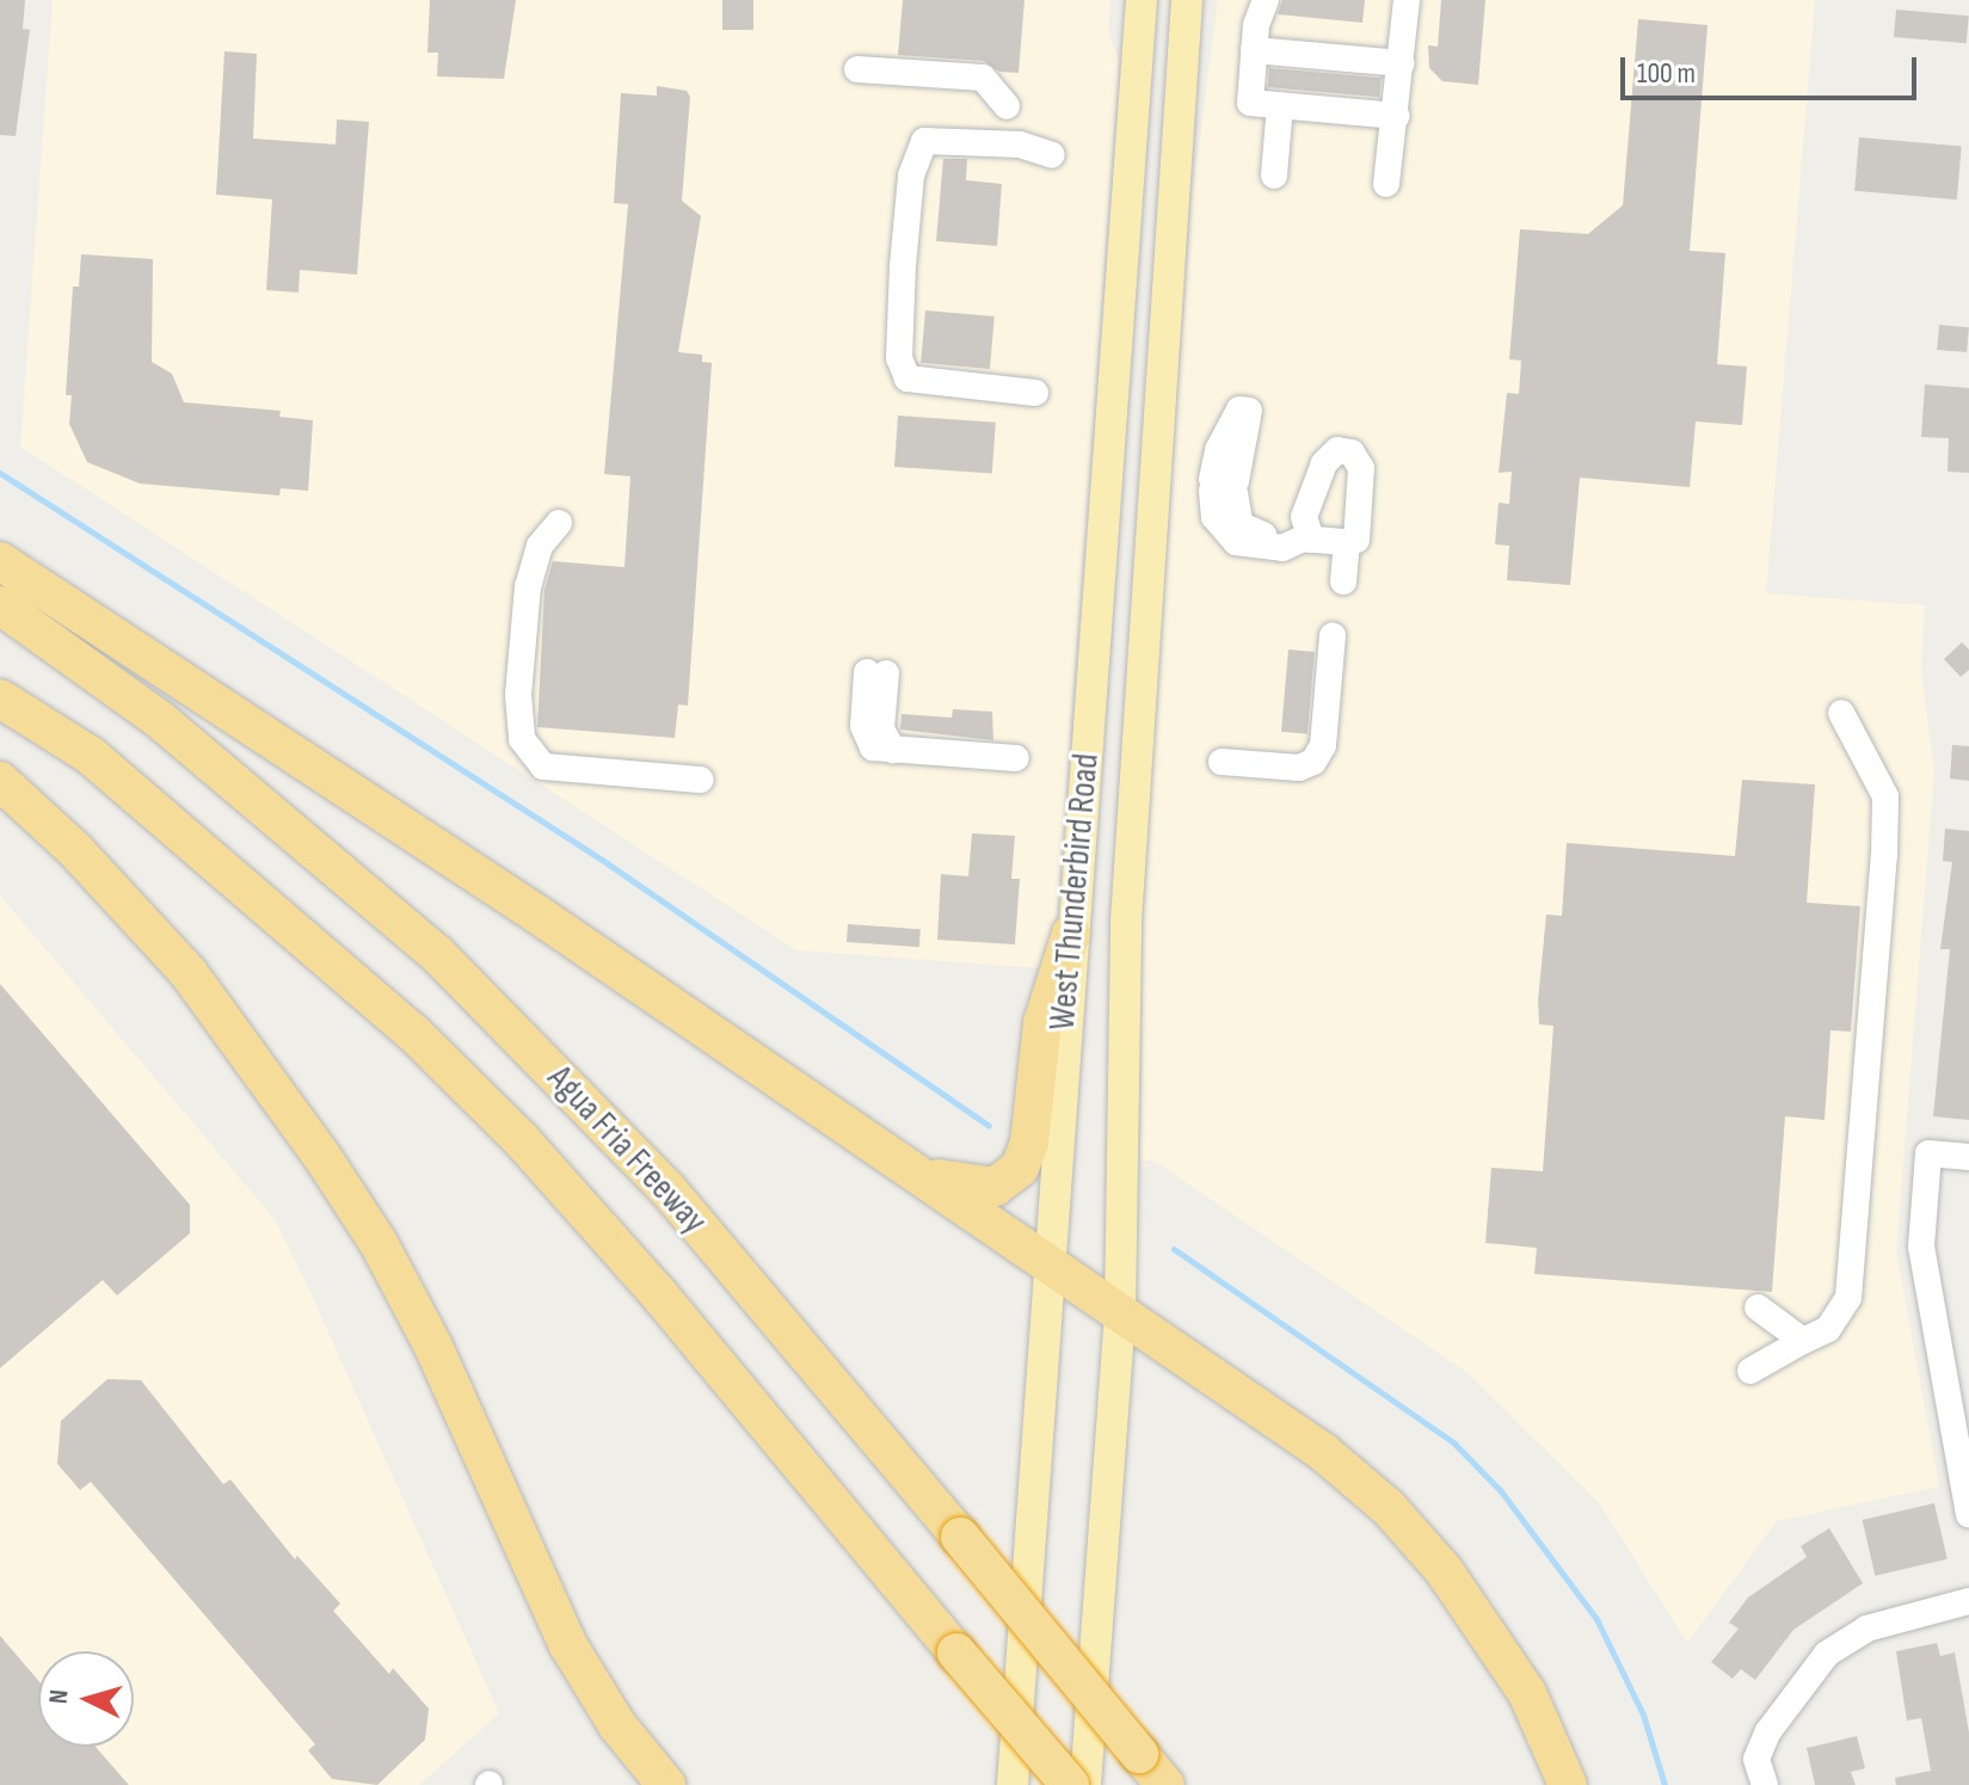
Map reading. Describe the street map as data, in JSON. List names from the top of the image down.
{
  "streets": {
    "highway": ["Agua Fria Freeway"],
    "main road": ["West Thunderbird Road"]
  },
  "scale_bar": "100 m",
  "north": "left"
}
